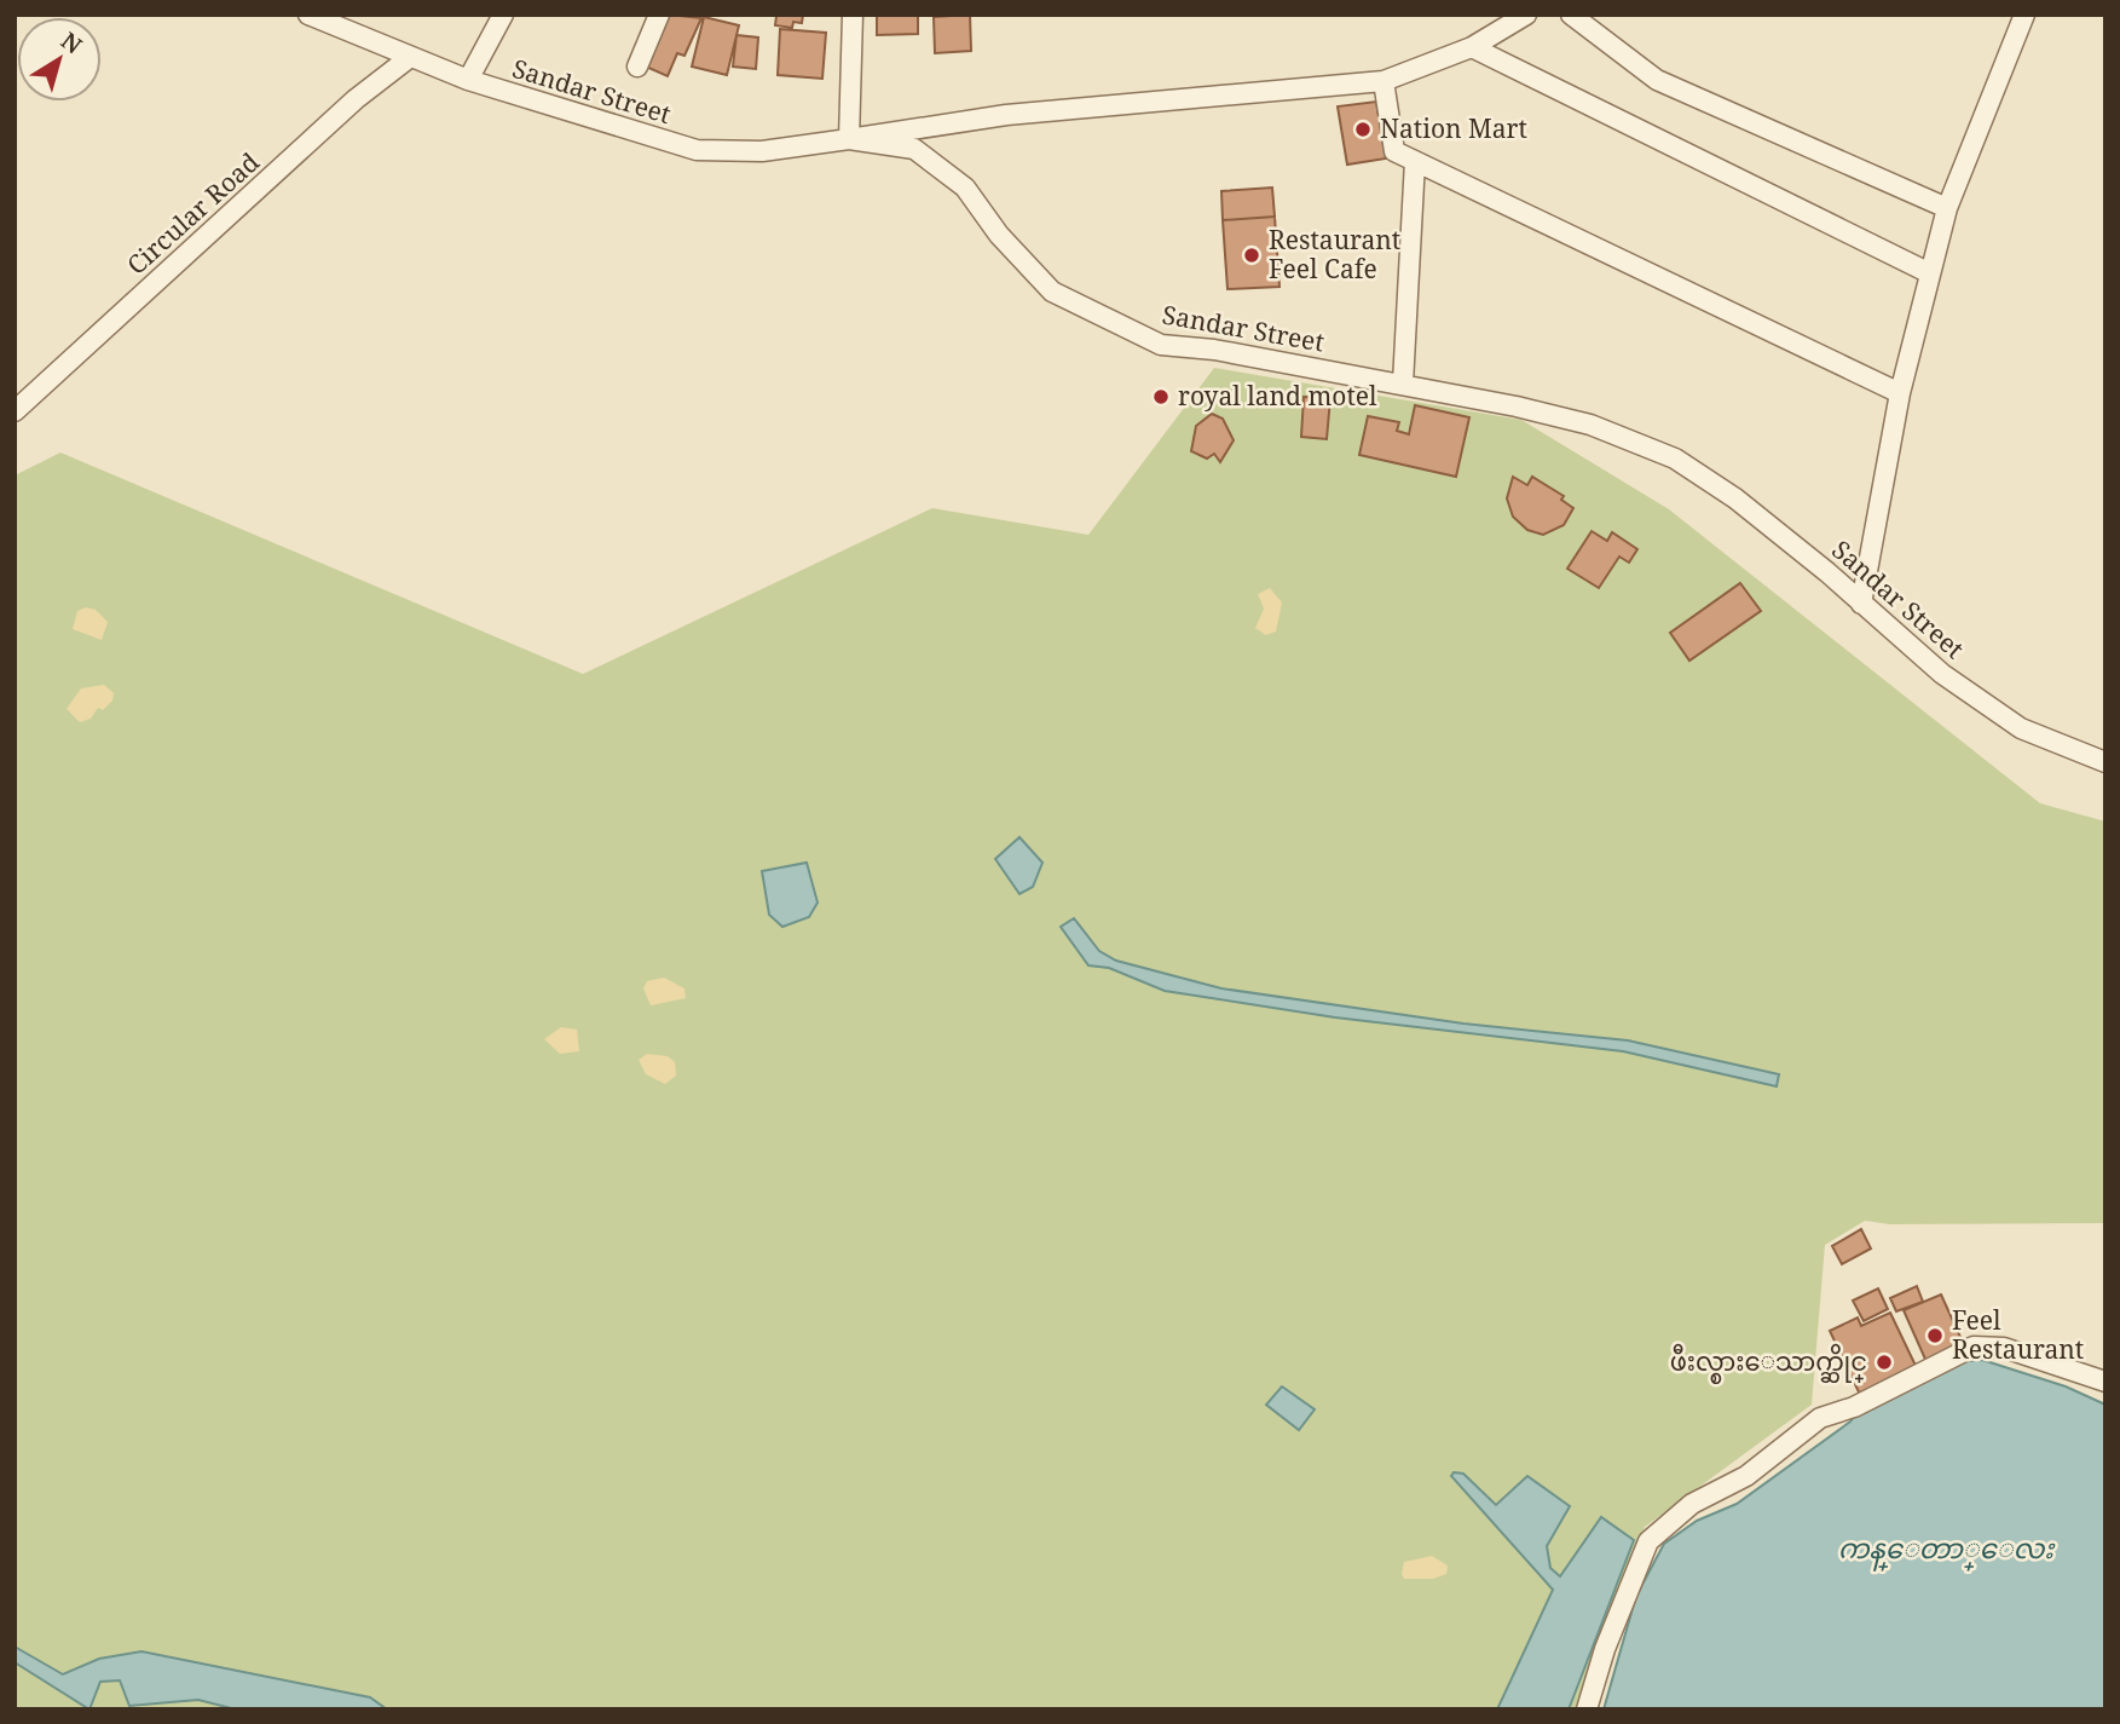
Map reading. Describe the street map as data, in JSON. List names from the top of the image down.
{
  "streets": {
    "street": ["Sandar Street", "Circular Road"]
  },
  "crossings": [
    ["Sandar Street", "Circular Road"]
  ],
  "water": ["ကန္ေတာ္ေလး"],
  "places": [
    "Nation Mart",
    "Restaurant Feel Cafe",
    "royal land motel",
    "Feel Restaurant",
    "ဖီးလ္စားေသာက္ဆိုင္"
  ],
  "north": "top right"
}
